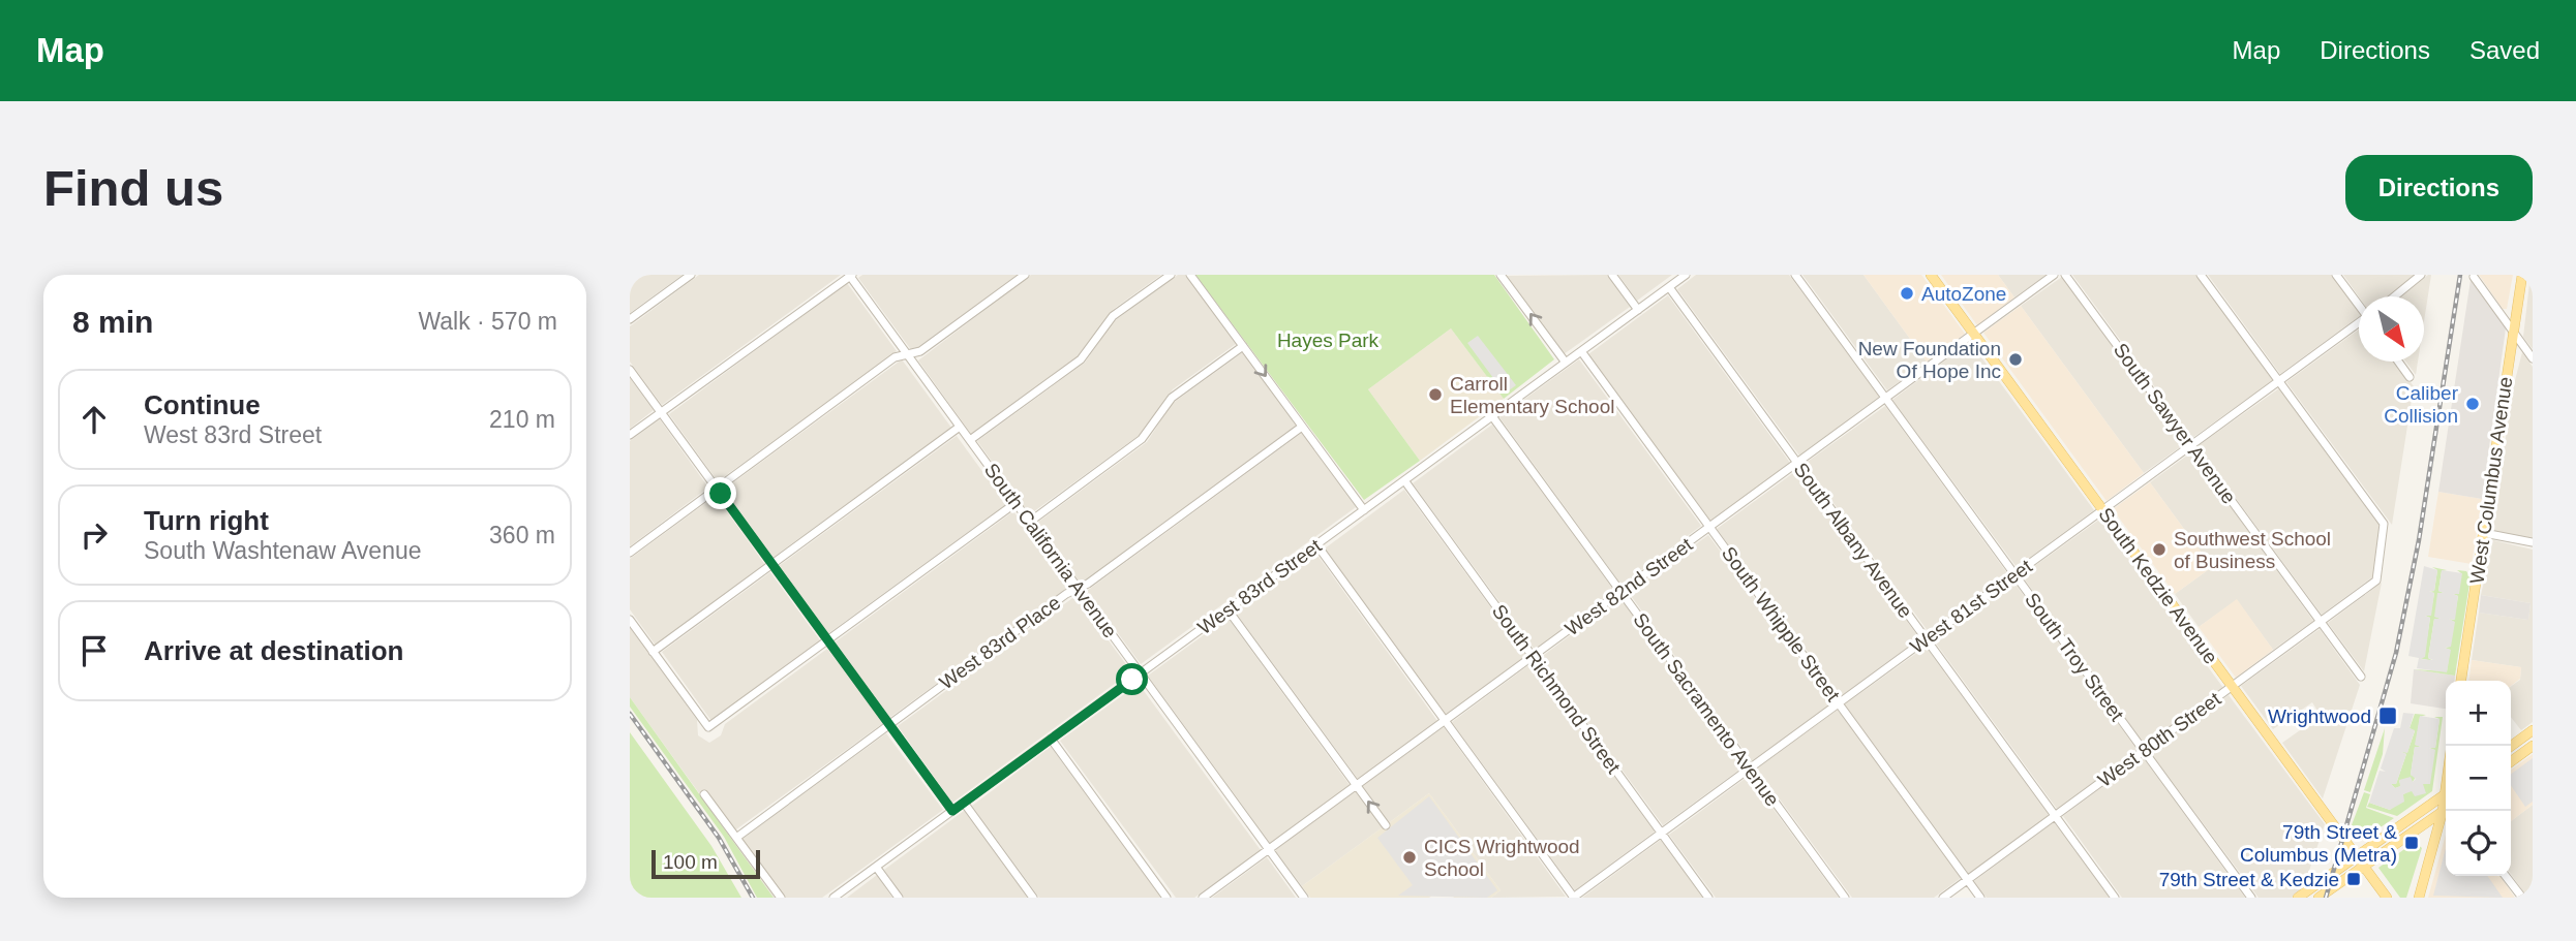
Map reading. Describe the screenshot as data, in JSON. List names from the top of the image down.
{
  "streets": {
    "main road": ["West Columbus Avenue", "South Kedzie Avenue"],
    "street": [
      "South Sawyer Avenue",
      "South Albany Avenue",
      "South California Avenue",
      "West 83rd Street",
      "West 82nd Street",
      "West 81st Street",
      "South Whipple Street",
      "West 83rd Place",
      "South Troy Street",
      "South Richmond Street",
      "South Sacramento Avenue",
      "West 80th Street"
    ]
  },
  "crossings": [
    ["South Sawyer Avenue", "West 81st Street"],
    ["South Sawyer Avenue", "West 80th Street"],
    ["South Albany Avenue", "West 83rd Street"],
    ["South Albany Avenue", "West 82nd Street"],
    ["South Albany Avenue", "West 81st Street"],
    ["South Albany Avenue", "West 80th Street"],
    ["South California Avenue", "West 83rd Street"],
    ["South California Avenue", "West 82nd Street"],
    ["South California Avenue", "West 83rd Place"],
    ["South Kedzie Avenue", "West 82nd Street"],
    ["South Kedzie Avenue", "West 81st Street"],
    ["South Kedzie Avenue", "West 80th Street"],
    ["West 83rd Street", "South Whipple Street"],
    ["West 83rd Street", "South Richmond Street"],
    ["West 83rd Street", "South Sacramento Avenue"],
    ["West 82nd Street", "South Whipple Street"],
    ["West 82nd Street", "South Troy Street"],
    ["West 82nd Street", "South Richmond Street"],
    ["West 82nd Street", "South Sacramento Avenue"],
    ["West 81st Street", "South Whipple Street"],
    ["West 81st Street", "South Troy Street"],
    ["West 81st Street", "South Richmond Street"],
    ["West 81st Street", "South Sacramento Avenue"],
    ["West 81st Street", "West 80th Street"],
    ["South Whipple Street", "West 80th Street"],
    ["South Troy Street", "West 80th Street"]
  ],
  "parks": ["Hayes Park"],
  "places": {
    "other": [
      "AutoZone",
      "New Foundation Of Hope Inc",
      "Carroll Elementary School",
      "Caliber Collision",
      "Southwest School of Business",
      "CICS Wrightwood School"
    ],
    "transit": ["Wrightwood", "79th Street & Columbus (Metra)", "79th Street & Kedzie"]
  },
  "scale_bar": "100 m",
  "north": "bottom right",
  "page": {
    "header": "Map",
    "nav": ["Map", "Directions", "Saved"],
    "buttons": "Directions",
    "title": "Find us",
    "heading": ["8 min", "Walk · 570 m"],
    "list": [
      ["Continue", "West 83rd Street", "210 m"],
      ["Turn right", "South Washtenaw Avenue", "360 m"],
      "Arrive at destination"
    ],
    "map_buttons": ["+", "−"],
    "scale": "100 m"
  }
}
